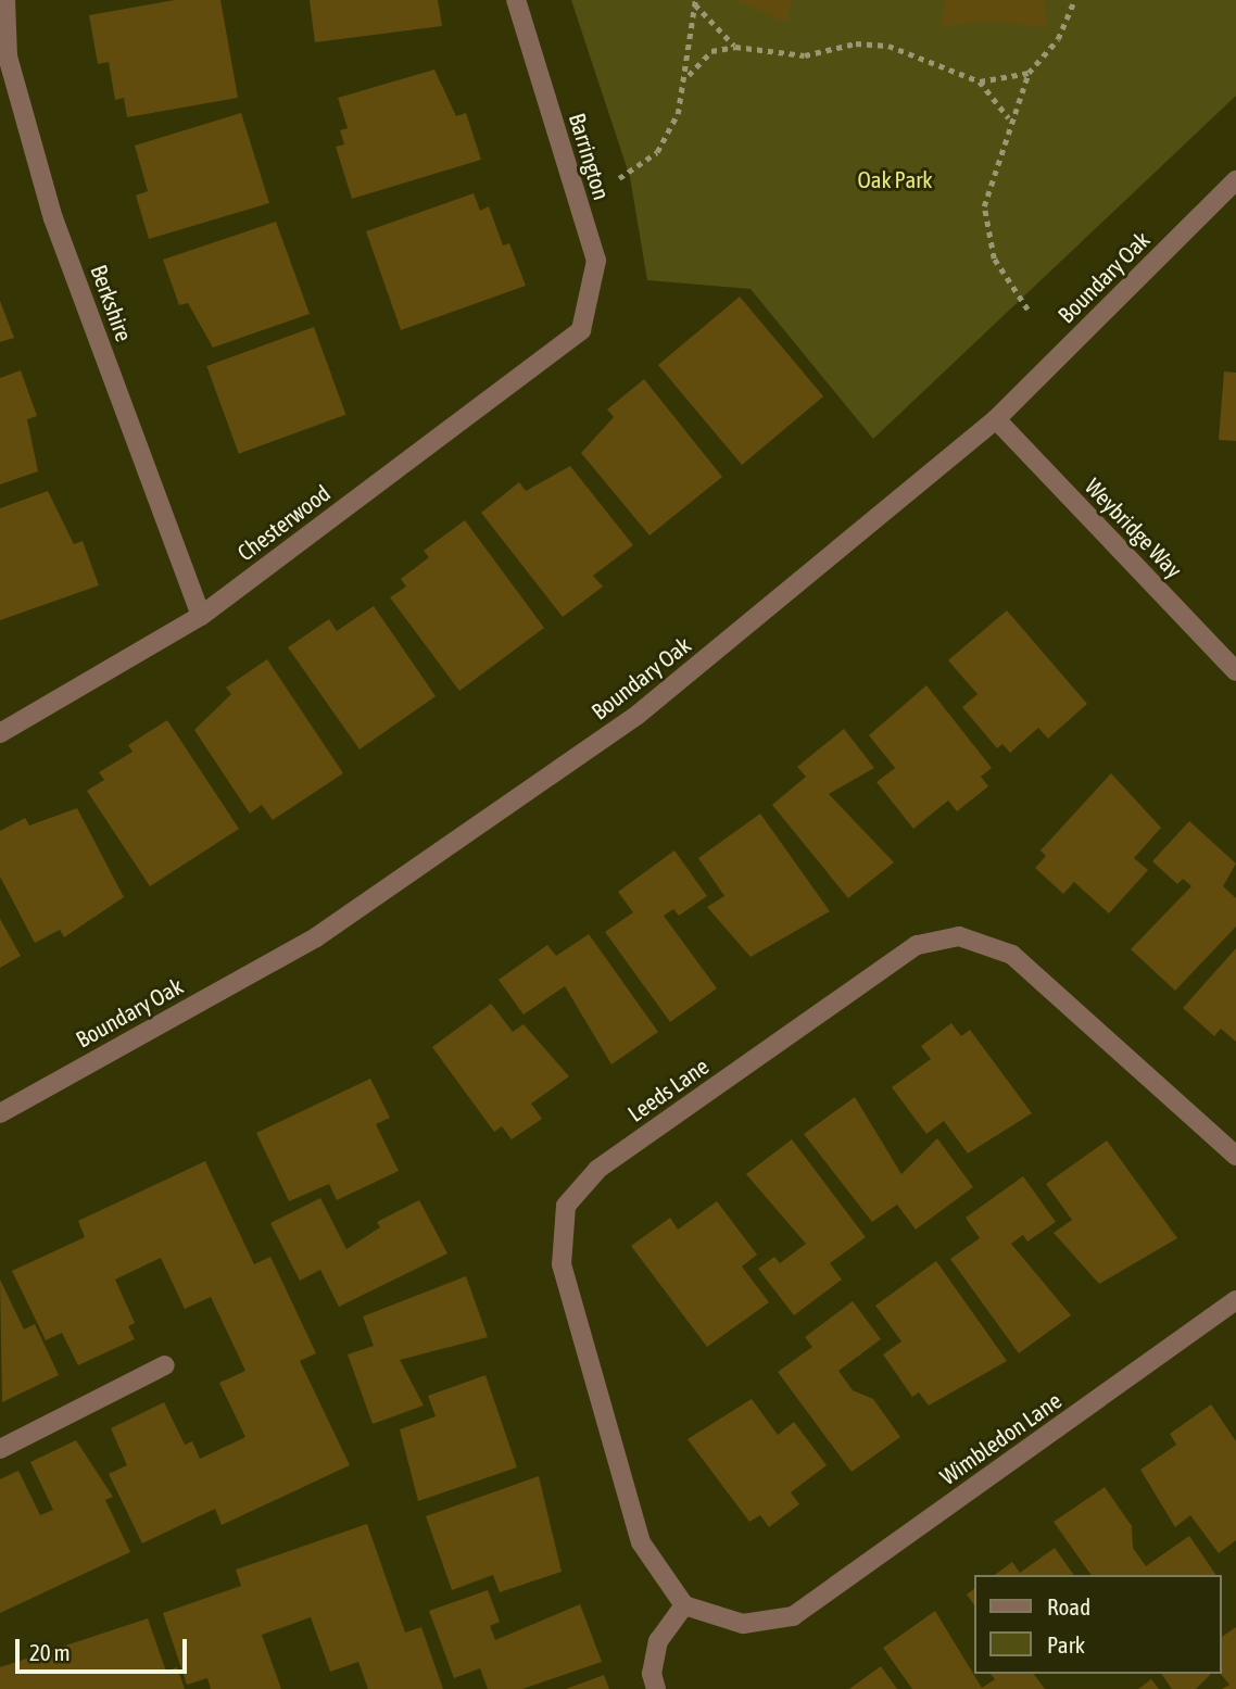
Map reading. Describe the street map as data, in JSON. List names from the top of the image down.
{
  "streets": {
    "street": [
      "Barrington",
      "Boundary Oak",
      "Berkshire",
      "Chesterwood",
      "Weybridge Way",
      "Leeds Lane",
      "Wimbledon Lane"
    ]
  },
  "crossings": [
    ["Barrington", "Chesterwood"],
    ["Boundary Oak", "Weybridge Way"],
    ["Berkshire", "Chesterwood"],
    ["Leeds Lane", "Wimbledon Lane"]
  ],
  "parks": ["Oak Park"],
  "legend": ["Road", "Park"],
  "scale_bar": "20 m"
}
